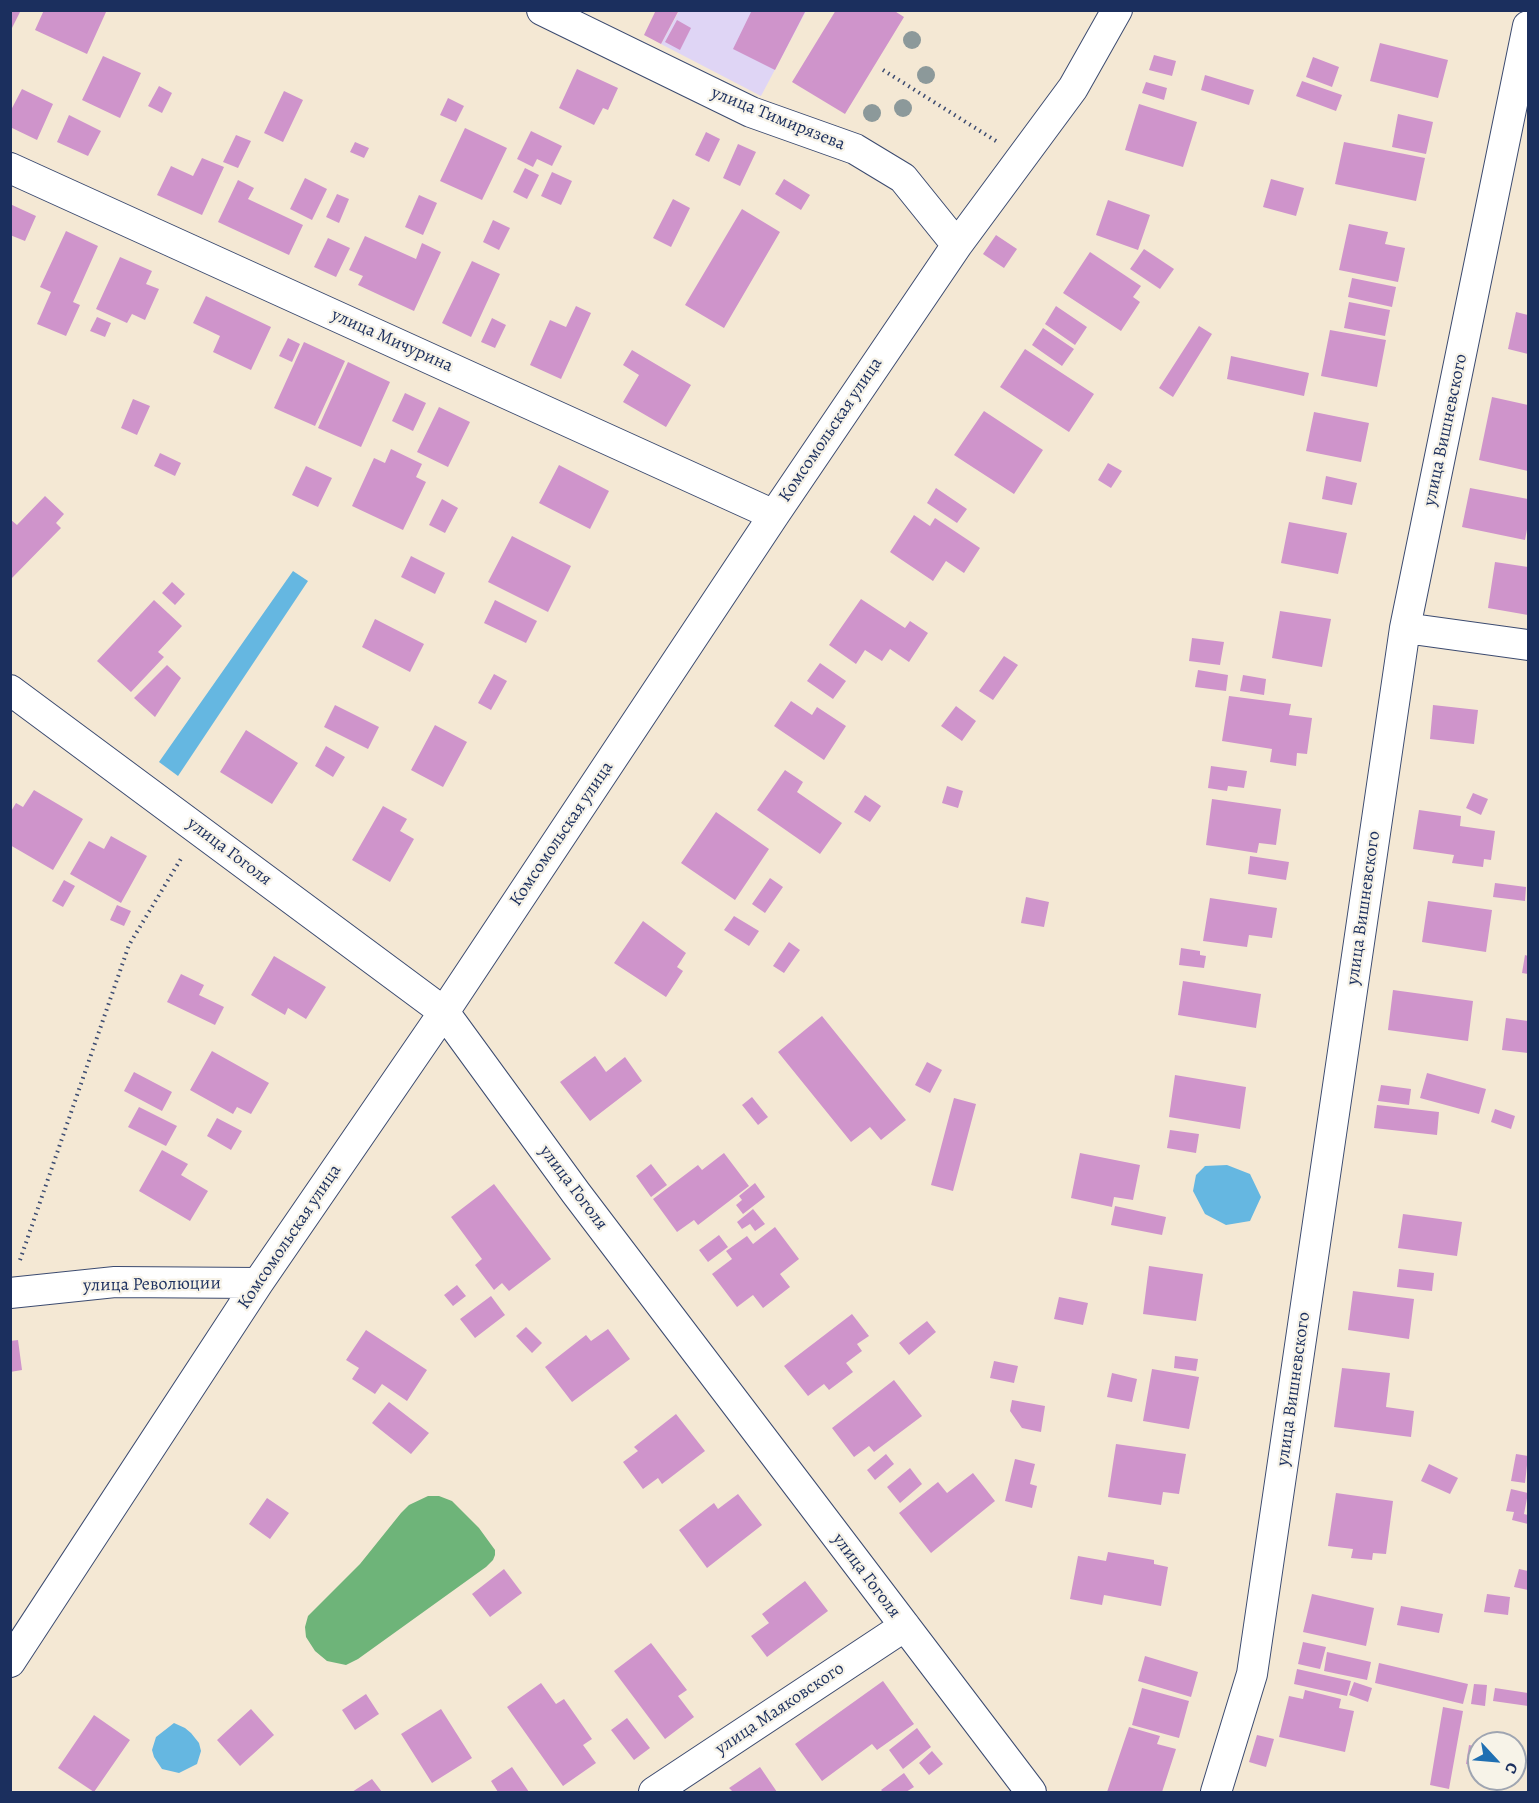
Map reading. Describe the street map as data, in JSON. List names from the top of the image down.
{
  "streets": {
    "street": [
      "улица Тимирязева",
      "улица Мичурина",
      "Комсомольская улица",
      "улица Вишневского",
      "улица Гоголя",
      "улица Революции",
      "улица Маяковского"
    ]
  },
  "crossings": [
    ["улица Тимирязева", "Комсомольская улица"],
    ["улица Мичурина", "Комсомольская улица"],
    ["Комсомольская улица", "улица Гоголя"],
    ["Комсомольская улица", "улица Революции"],
    ["улица Гоголя", "улица Маяковского"]
  ],
  "north": "bottom right"
}
